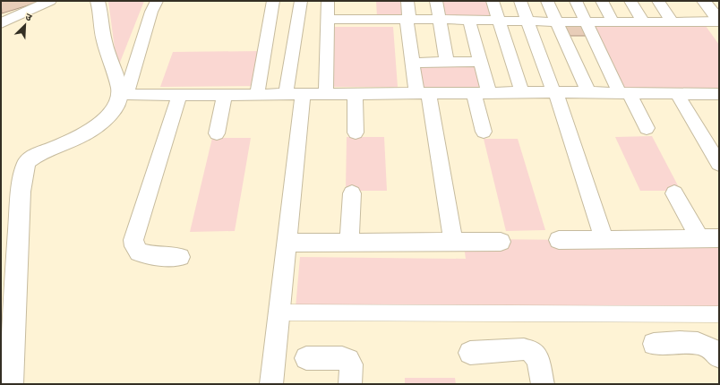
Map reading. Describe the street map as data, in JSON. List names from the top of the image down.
{
  "north": "top right"
}
